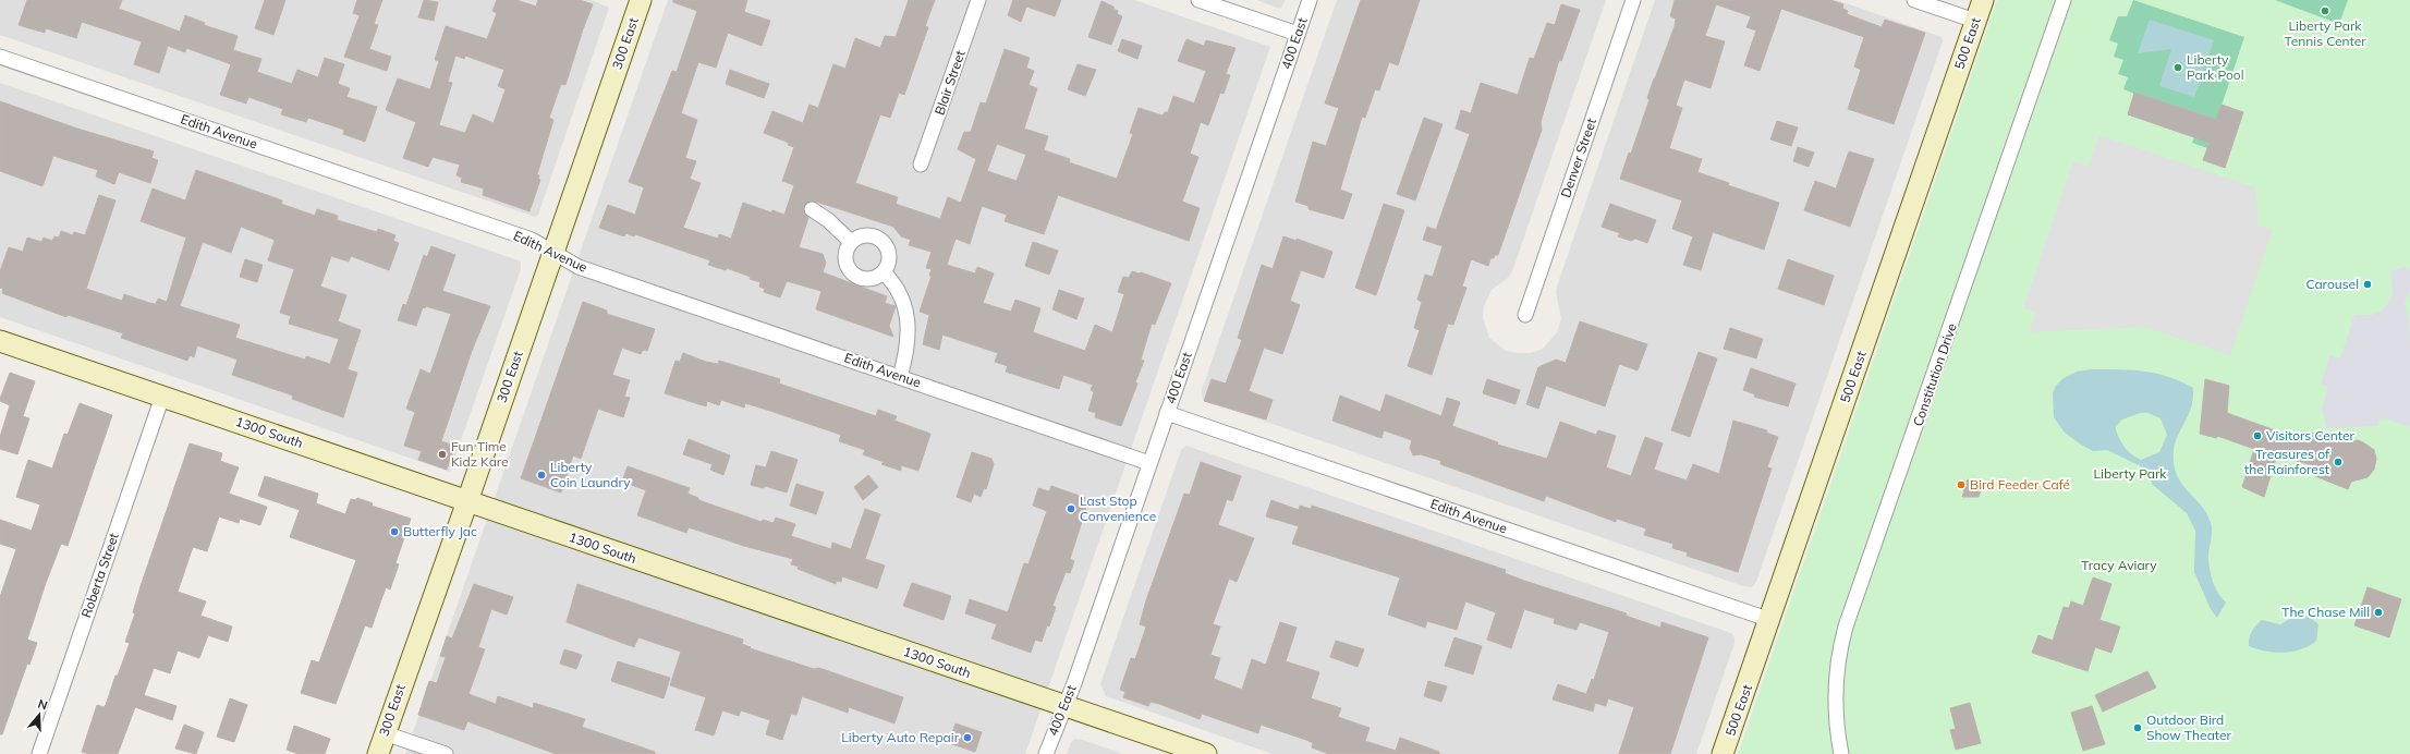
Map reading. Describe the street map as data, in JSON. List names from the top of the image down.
{
  "streets": {
    "street": [
      "300 East",
      "400 East",
      "500 East",
      "Blair Street",
      "Edith Avenue",
      "Denver Street",
      "Constitution Drive",
      "1300 South",
      "Roberta Street"
    ]
  },
  "crossings": [
    ["300 East", "Edith Avenue"],
    ["300 East", "1300 South"],
    ["400 East", "Edith Avenue"],
    ["400 East", "1300 South"],
    ["500 East", "Edith Avenue"],
    ["1300 South", "Roberta Street"]
  ],
  "parks": ["Liberty Park", "Tracy Aviary"],
  "places": [
    "Liberty Park Tennis Center",
    "Liberty Park Pool",
    "Carousel",
    "Visitors Center",
    "Fun Time Kidz Kare",
    "Treasures of the Rainforest",
    "Liberty Coin Laundry",
    "Bird Feeder Café",
    "Last Stop Convenience",
    "Butterfly Jac",
    "The Chase Mill",
    "Outdoor Bird Show Theater",
    "Liberty Auto Repair"
  ],
  "north": "top"
}
